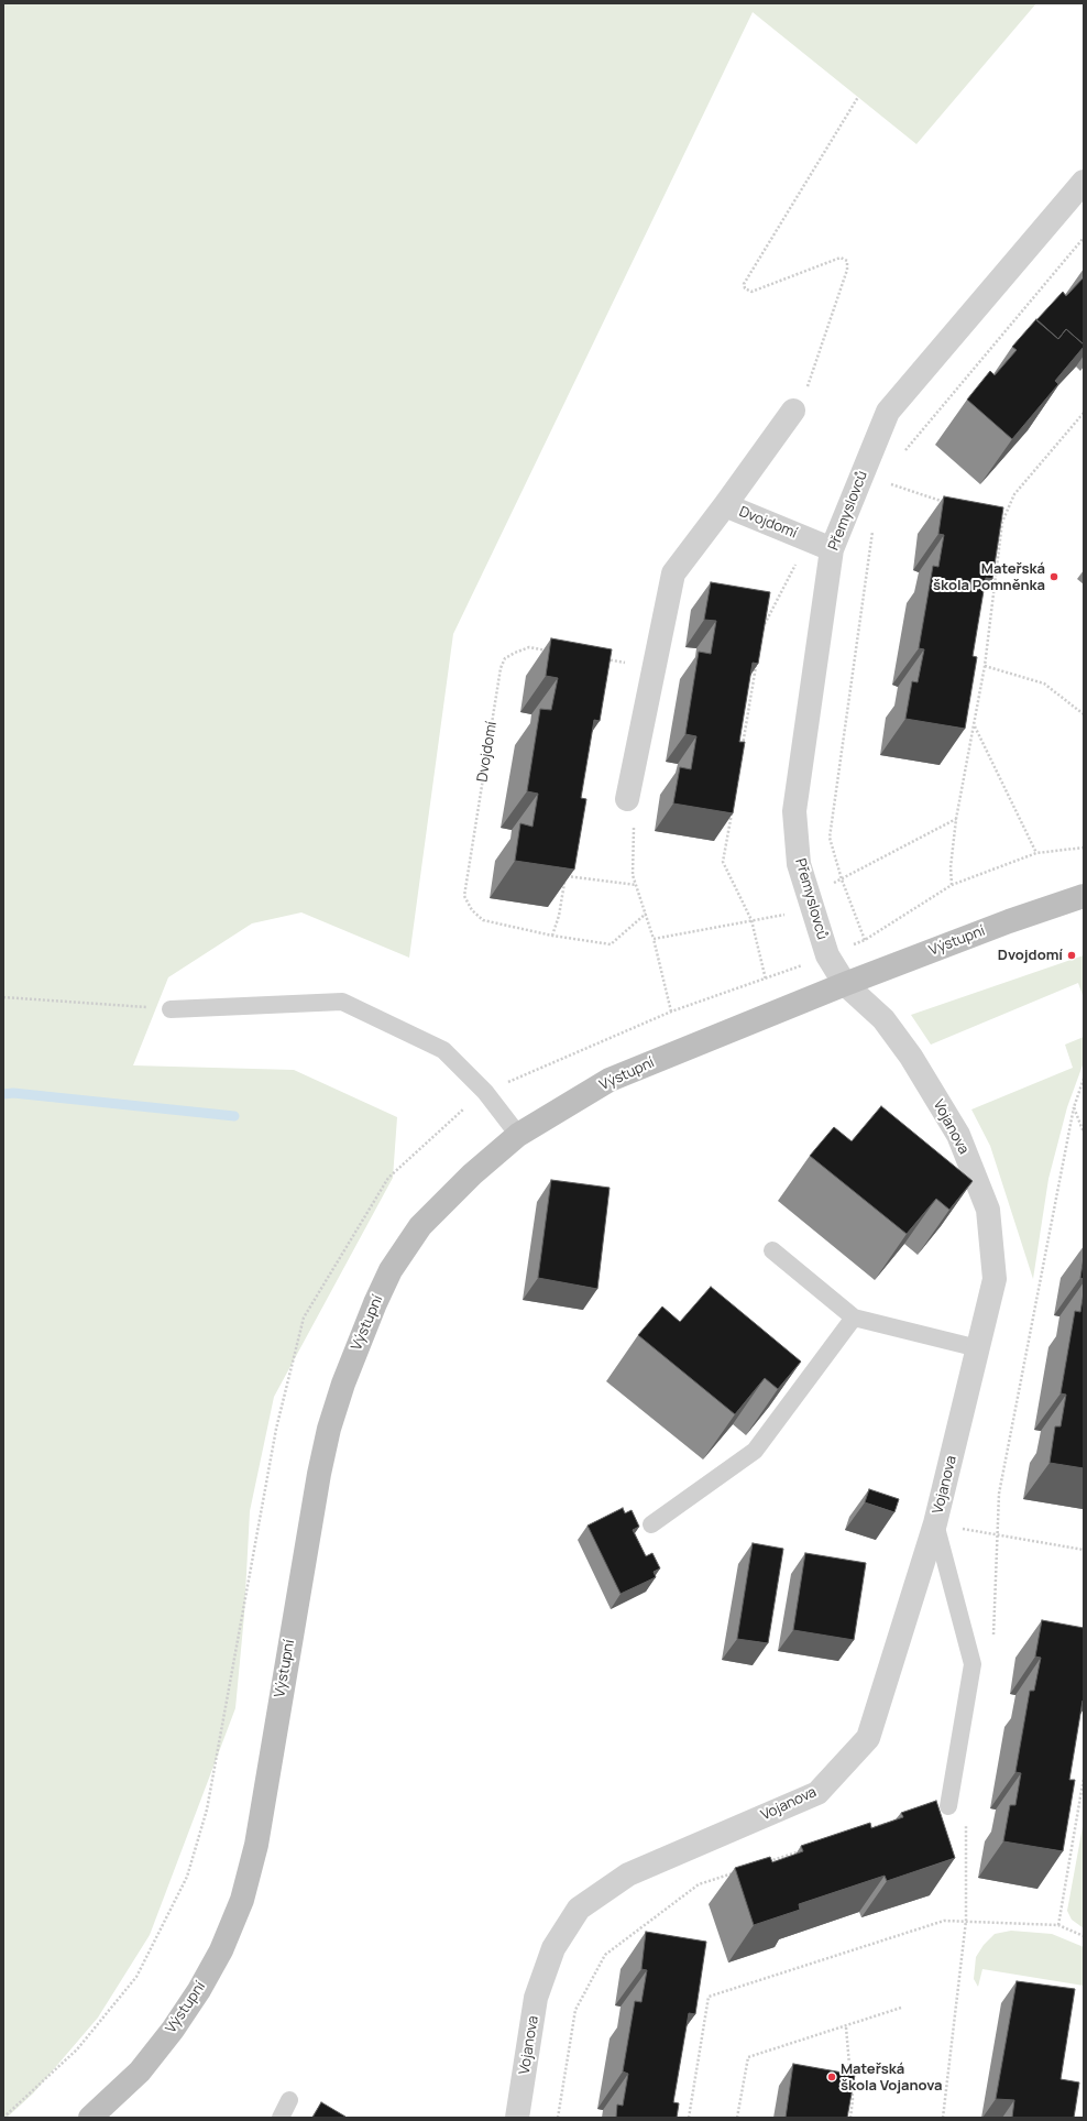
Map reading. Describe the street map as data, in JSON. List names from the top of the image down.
{
  "streets": {
    "street": [
      "Přemyslovců",
      "Dvojdomí",
      "Výstupní",
      "Vojanova"
    ]
  },
  "crossings": [
    ["Přemyslovců", "Dvojdomí"],
    ["Přemyslovců", "Výstupní"],
    ["Přemyslovců", "Vojanova"],
    ["Výstupní", "Vojanova"]
  ],
  "places": ["Mateřská škola Pomněnka", "Dvojdomí", "Mateřská škola Vojanova"]
}
